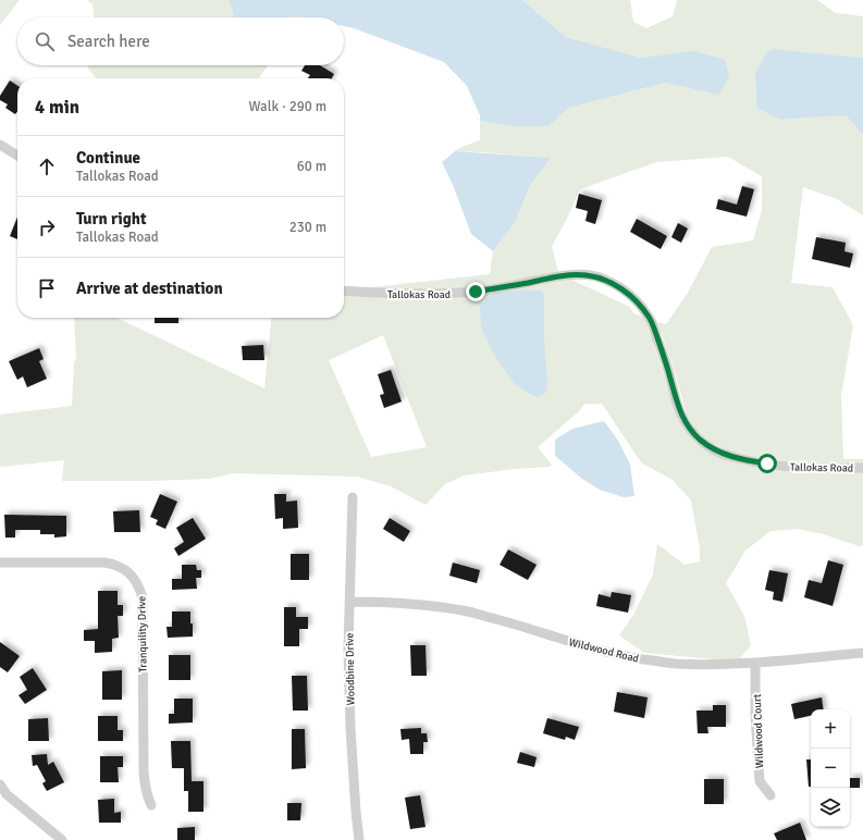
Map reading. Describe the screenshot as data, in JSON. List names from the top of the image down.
{
  "streets": {
    "street": [
      "Tallokas Road",
      "Tranquility Drive",
      "Wildwood Road",
      "Woodbine Drive",
      "Wildwood Court"
    ]
  },
  "crossings": [
    ["Wildwood Road", "Woodbine Drive"],
    ["Wildwood Road", "Wildwood Court"]
  ],
  "page": {
    "search": "Search here",
    "heading": ["4 min", "Walk · 290 m"],
    "list": [
      ["Continue", "Tallokas Road", "60 m"],
      ["Turn right", "Tallokas Road", "230 m"],
      "Arrive at destination"
    ],
    "map_buttons": ["+", "−"]
  }
}
